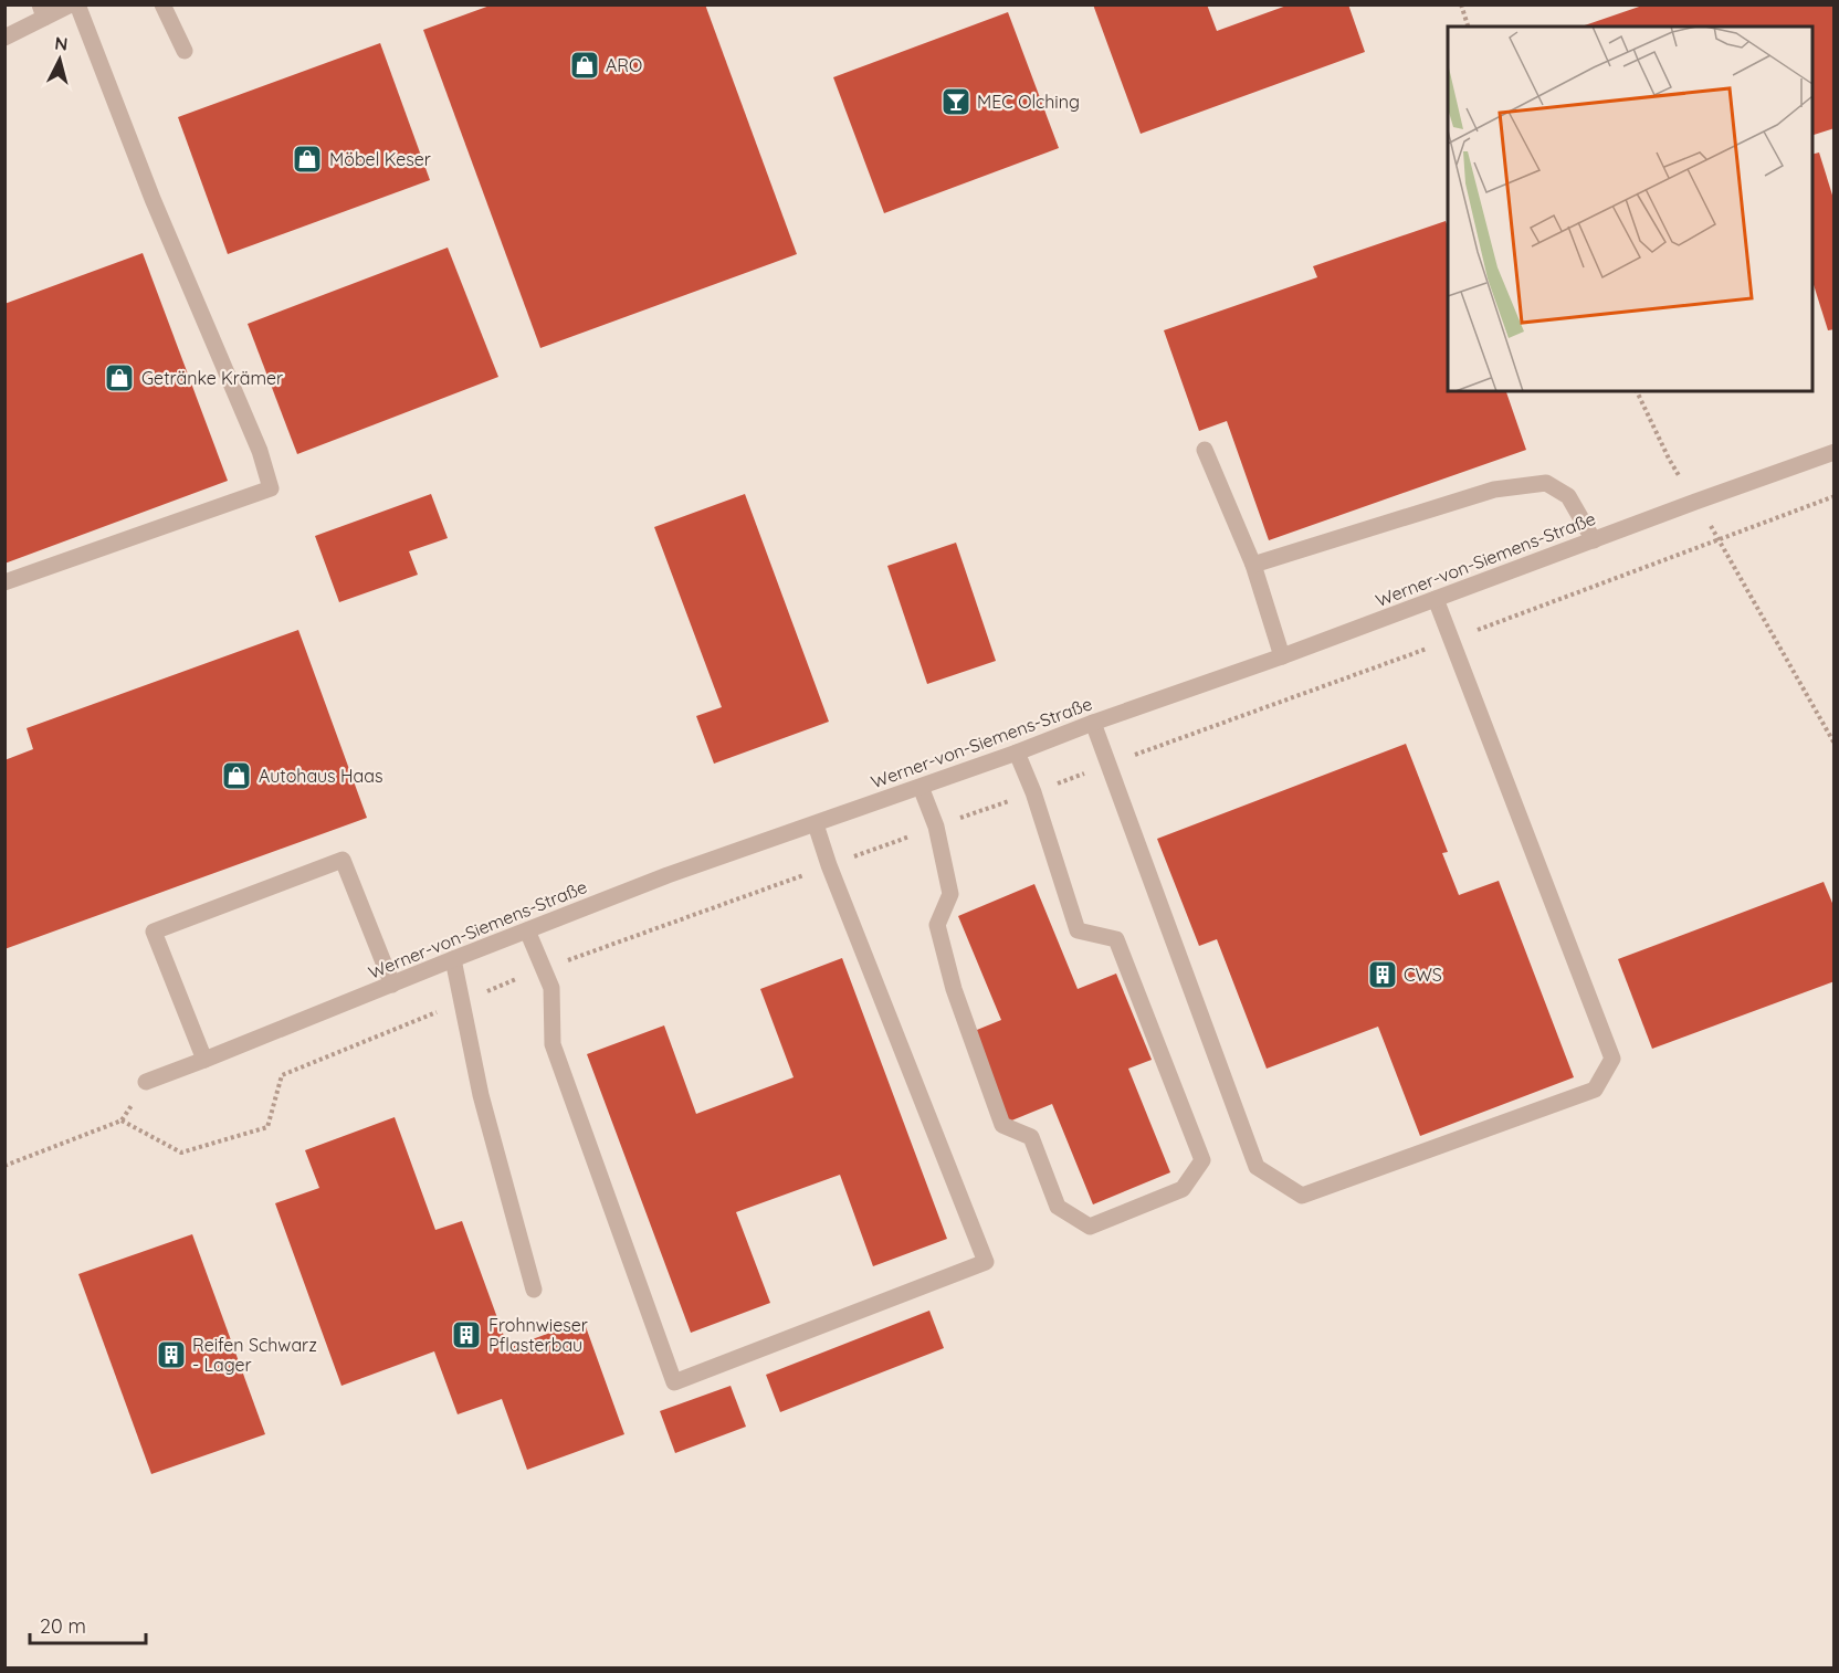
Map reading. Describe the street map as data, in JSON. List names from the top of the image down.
{
  "streets": {
    "street": ["Werner-von-Siemens-Straße"]
  },
  "places": {
    "shop": [
      "ARO",
      "Möbel Keser",
      "Getränke Krämer",
      "Autohaus Haas"
    ],
    "bar": ["MEC Olching"],
    "building": ["CWS", "Frohnwieser Pflasterbau", "Reifen Schwarz - Lager"]
  },
  "scale_bar": "20 m",
  "north": "top"
}
